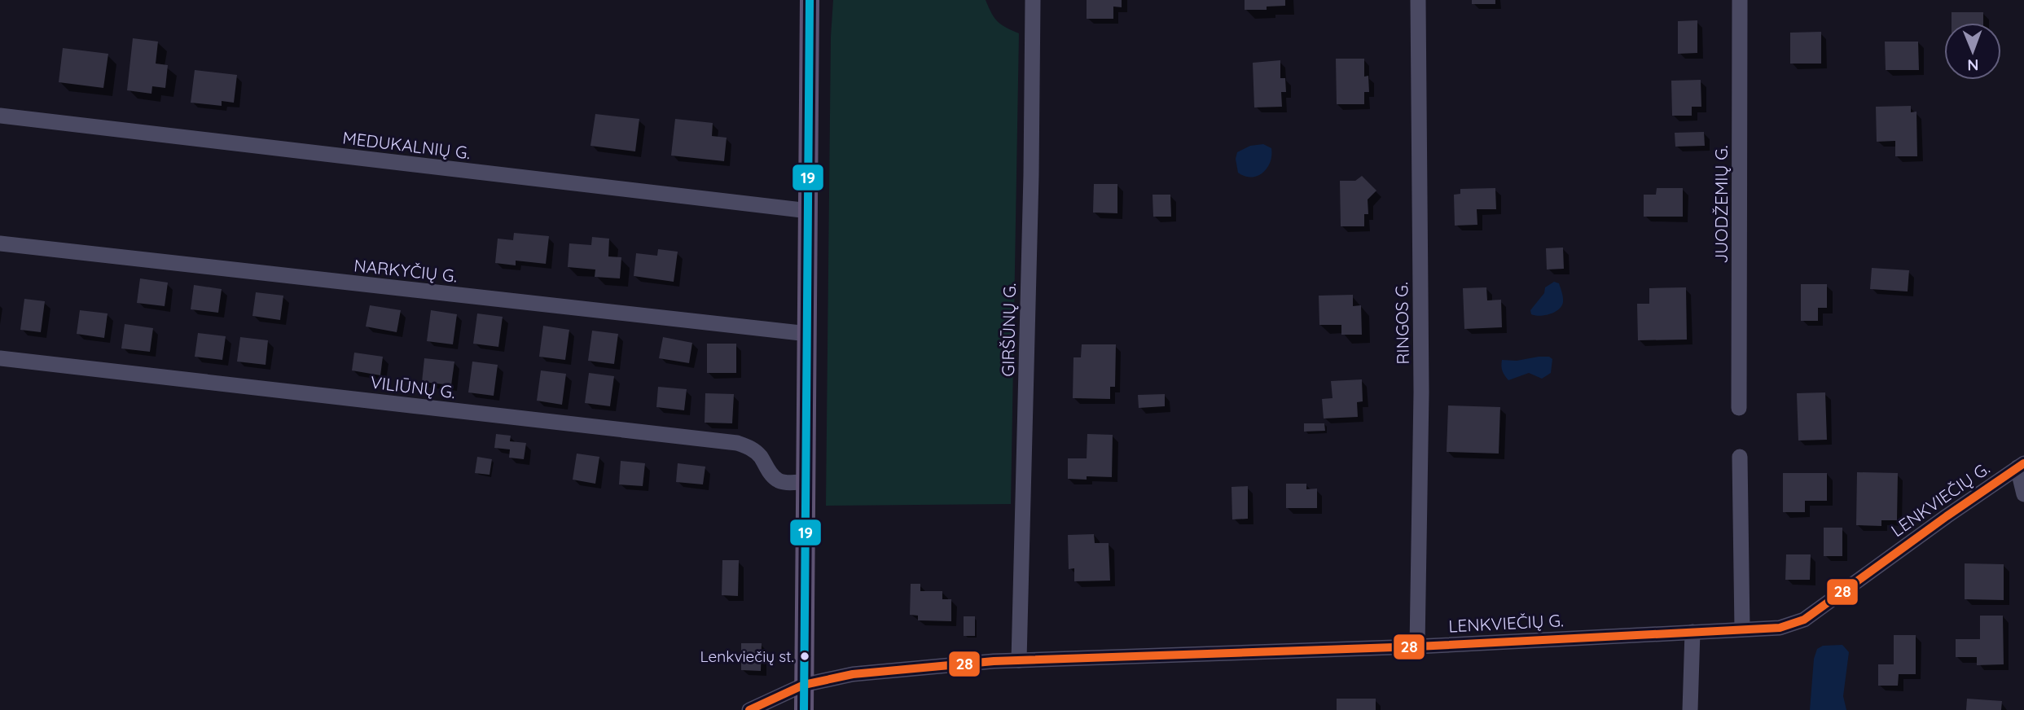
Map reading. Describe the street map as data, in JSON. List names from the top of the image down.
{
  "streets": {
    "street": [
      "MEDUKALNIŲ G.",
      "JUODŽEMIŲ G.",
      "NARKYČIŲ G.",
      "RINGOS G.",
      "GIRŠŪNŲ G.",
      "VILIŪNŲ G.",
      "LENKVIEČIŲ G."
    ]
  },
  "crossings": [
    ["RINGOS G.", "LENKVIEČIŲ G."],
    ["GIRŠŪNŲ G.", "LENKVIEČIŲ G."]
  ],
  "places": ["Lenkviečių st."],
  "lines": ["transit line 19", "transit line 28"],
  "north": "bottom"
}
